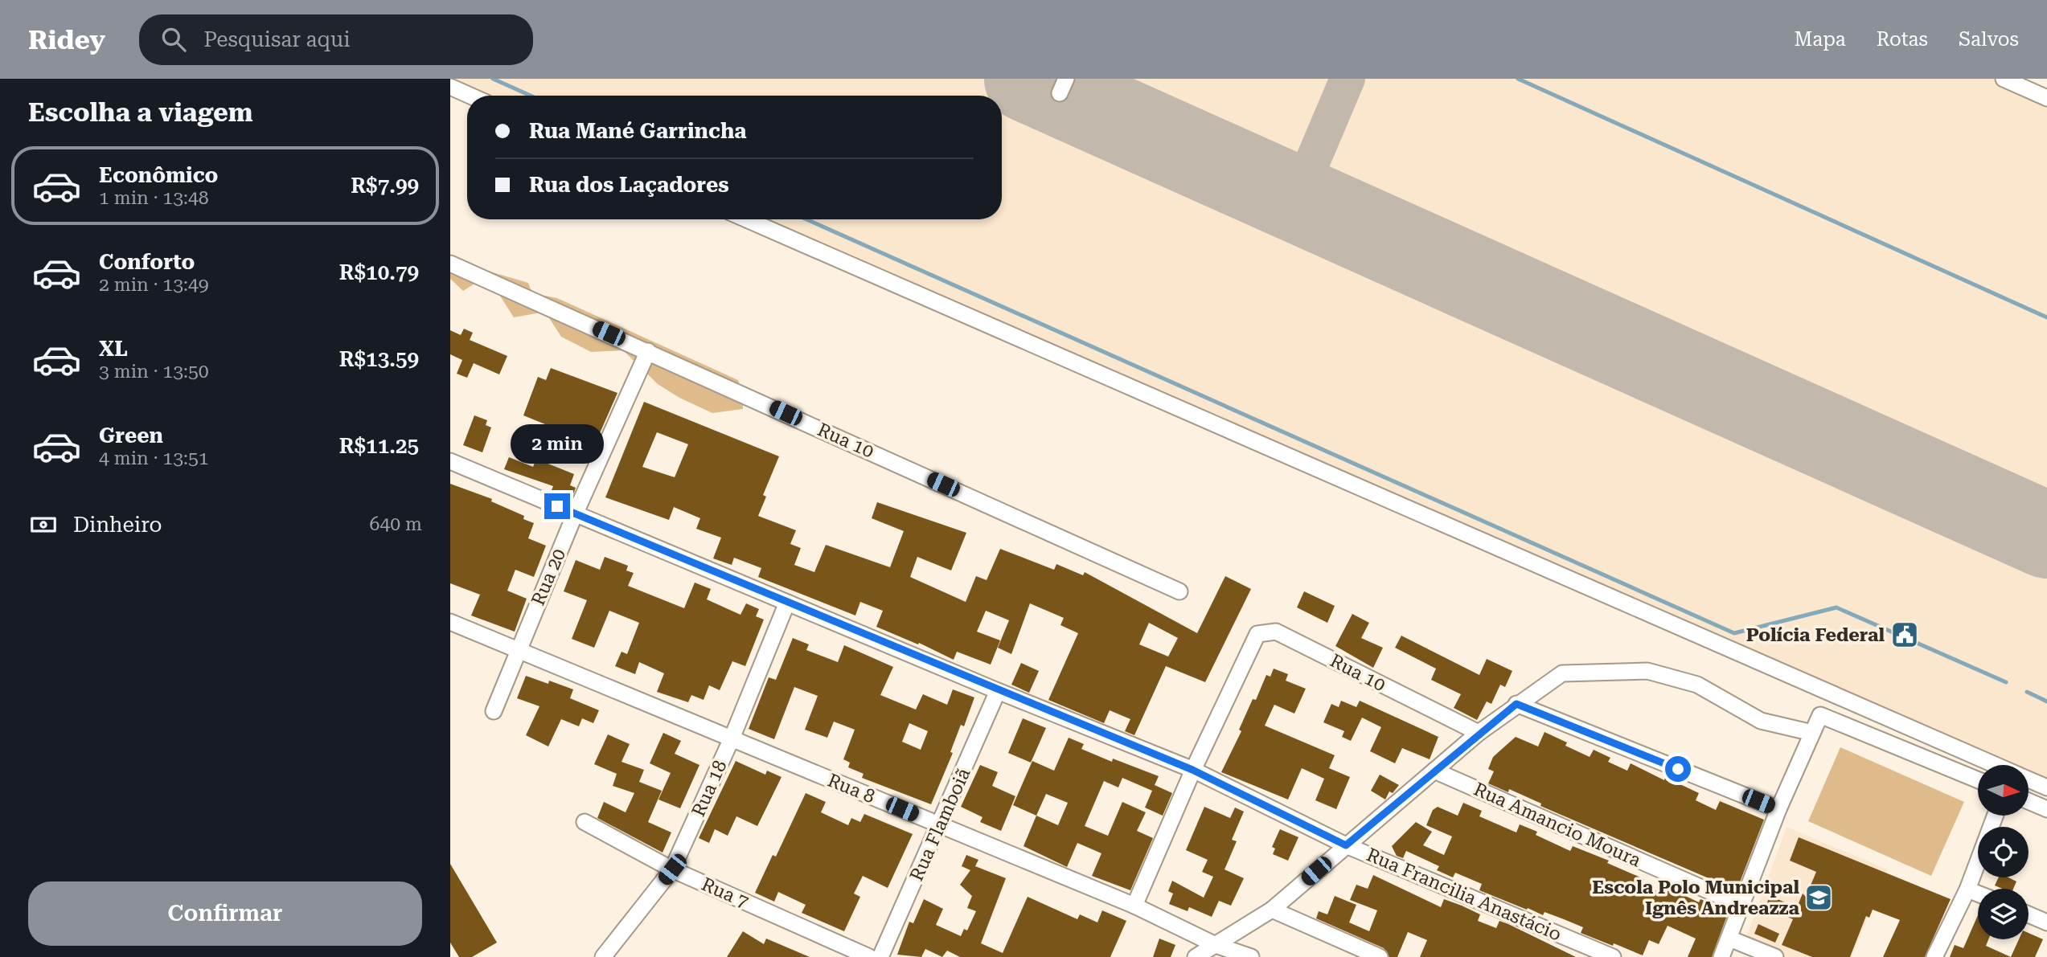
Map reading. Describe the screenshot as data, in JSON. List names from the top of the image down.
{
  "streets": {
    "street": [
      "Rua 10",
      "Rua 20",
      "Rua 18",
      "Rua 8",
      "Rua Flamboiã",
      "Rua Amancio Moura",
      "Rua 7",
      "Rua Francilia Anastácio"
    ]
  },
  "crossings": [
    ["Rua 10", "Rua 20"],
    ["Rua 10", "Rua Francilia Anastácio"],
    ["Rua 20", "Rua 8"],
    ["Rua 20", "Rua Francilia Anastácio"],
    ["Rua 18", "Rua 8"],
    ["Rua 18", "Rua 7"],
    ["Rua 18", "Rua Francilia Anastácio"],
    ["Rua 8", "Rua Flamboiã"],
    ["Rua Flamboiã", "Rua Francilia Anastácio"]
  ],
  "places": {
    "public building": ["Polícia Federal"],
    "school or university": ["Escola Polo Municipal Ignês Andreazza"]
  },
  "north": "right",
  "page": {
    "header": "Ridey",
    "search": "Pesquisar aqui",
    "nav": ["Mapa", "Rotas", "Salvos"],
    "heading": "Escolha a viagem",
    "banner": ["Rua Mané Garrincha", "Rua dos Laçadores"],
    "list": [
      {
        "name": "Econômico",
        "note": "1 min · 13:48",
        "value": "R$7.99"
      },
      {
        "name": "Conforto",
        "note": "2 min · 13:49",
        "value": "R$10.79"
      },
      {
        "name": "XL",
        "note": "3 min · 13:50",
        "value": "R$13.59"
      },
      {
        "name": "Green",
        "note": "4 min · 13:51",
        "value": "R$11.25"
      }
    ],
    "bubble": "2 min",
    "pay": ["Dinheiro", "640 m"],
    "buttons": "Confirmar"
  }
}
